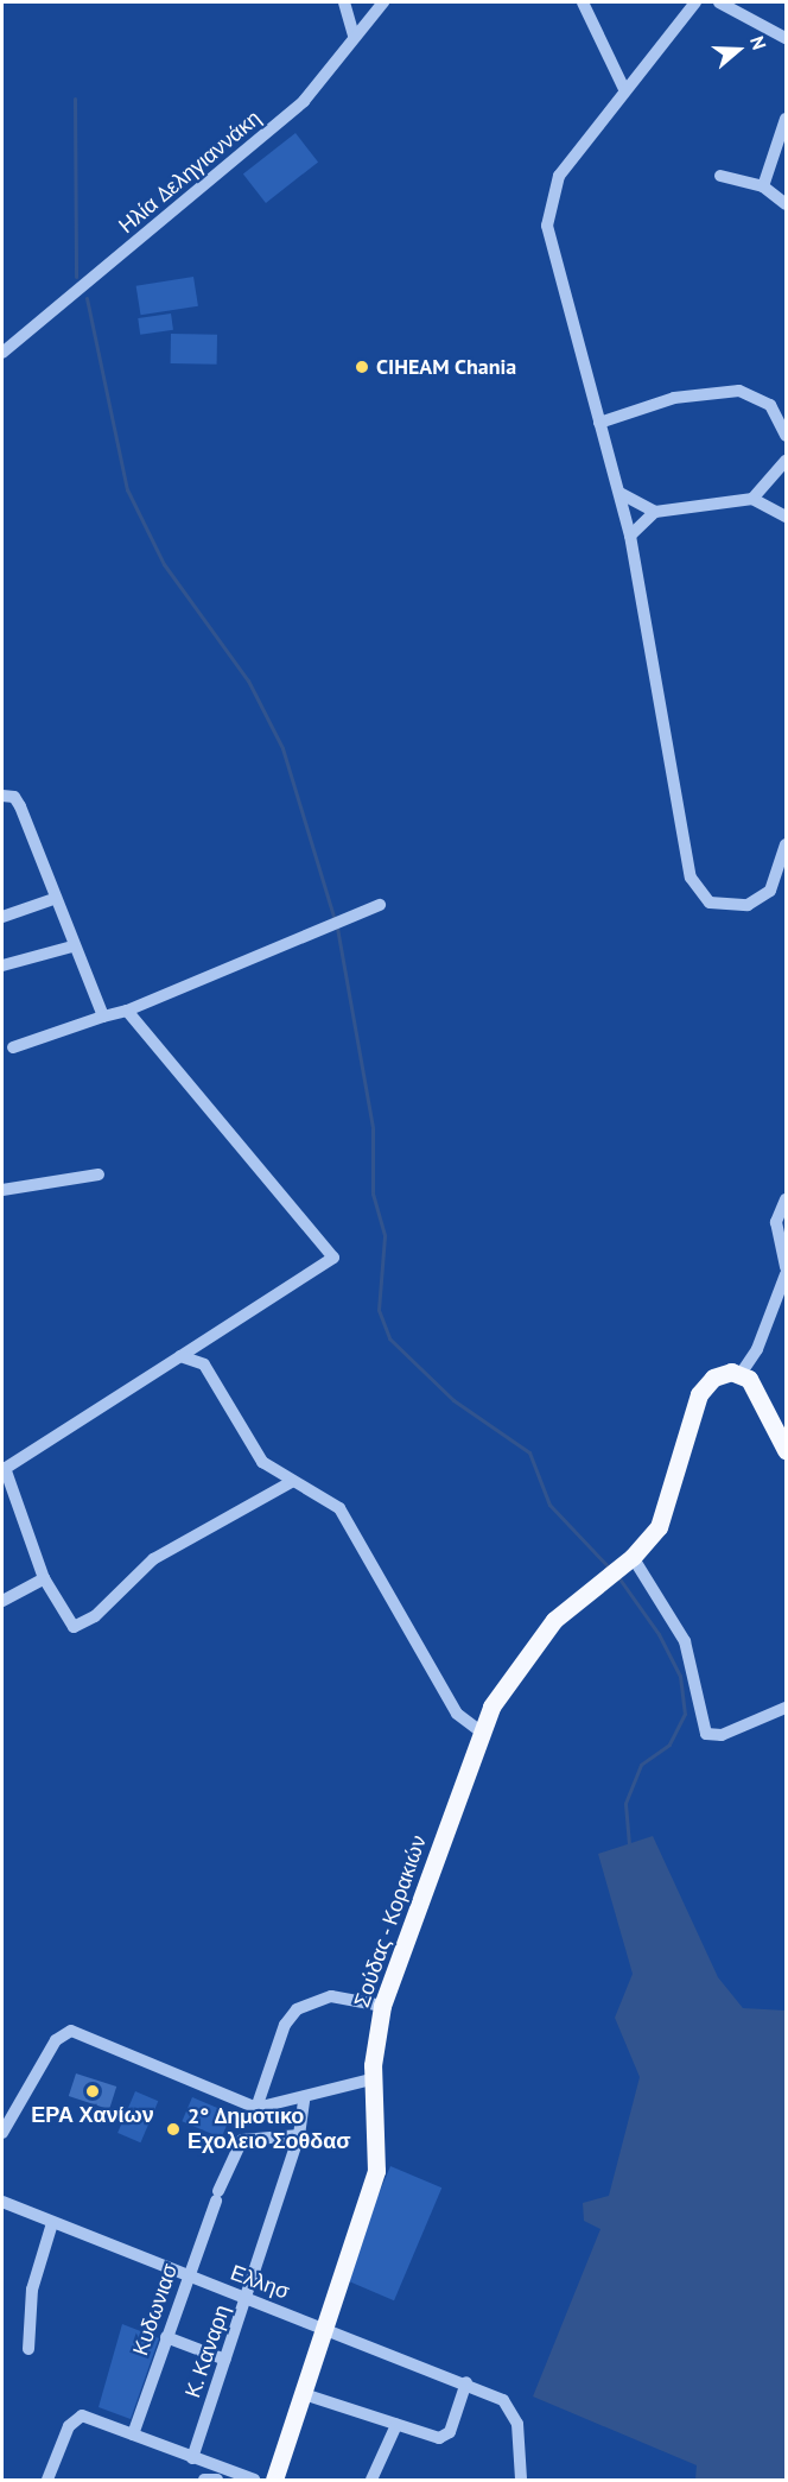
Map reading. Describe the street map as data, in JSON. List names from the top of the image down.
{
  "streets": {
    "main road": ["Σούδας - Κορακιών"],
    "street": [
      "Ηλία Δεληγιαννάκη",
      "Ελλησ",
      "Κυδωνιασ",
      "Κ. Καναρη"
    ]
  },
  "crossings": [
    ["Σούδας - Κορακιών", "Ελλησ"],
    ["Ελλησ", "Κυδωνιασ"],
    ["Ελλησ", "Κ. Καναρη"],
    ["Κυδωνιασ", "Κ. Καναρη"]
  ],
  "places": ["CIHEAM Chania", "ΕΡΑ Χανίων", "2° Δημοτικο Εχολειο Σοθδασ"],
  "north": "right"
}
